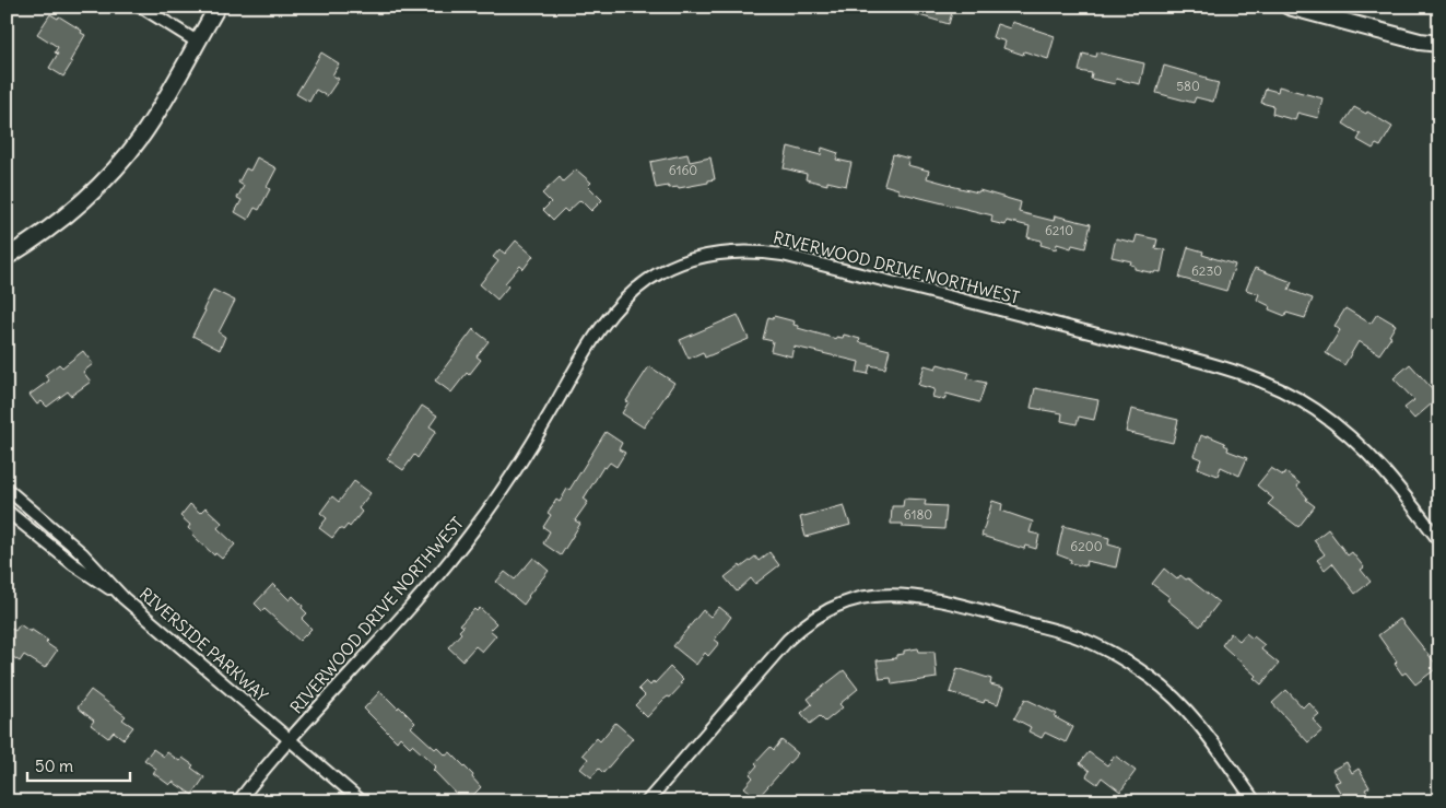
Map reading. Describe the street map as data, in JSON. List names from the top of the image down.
{
  "streets": {
    "street": ["RIVERWOOD DRIVE NORTHWEST", "RIVERSIDE PARKWAY"]
  },
  "crossings": [
    ["RIVERWOOD DRIVE NORTHWEST", "RIVERSIDE PARKWAY"]
  ],
  "house_numbers": [
    "580",
    "6160",
    "6210",
    "6230",
    "6180",
    "6200"
  ],
  "scale_bar": "50 m"
}
